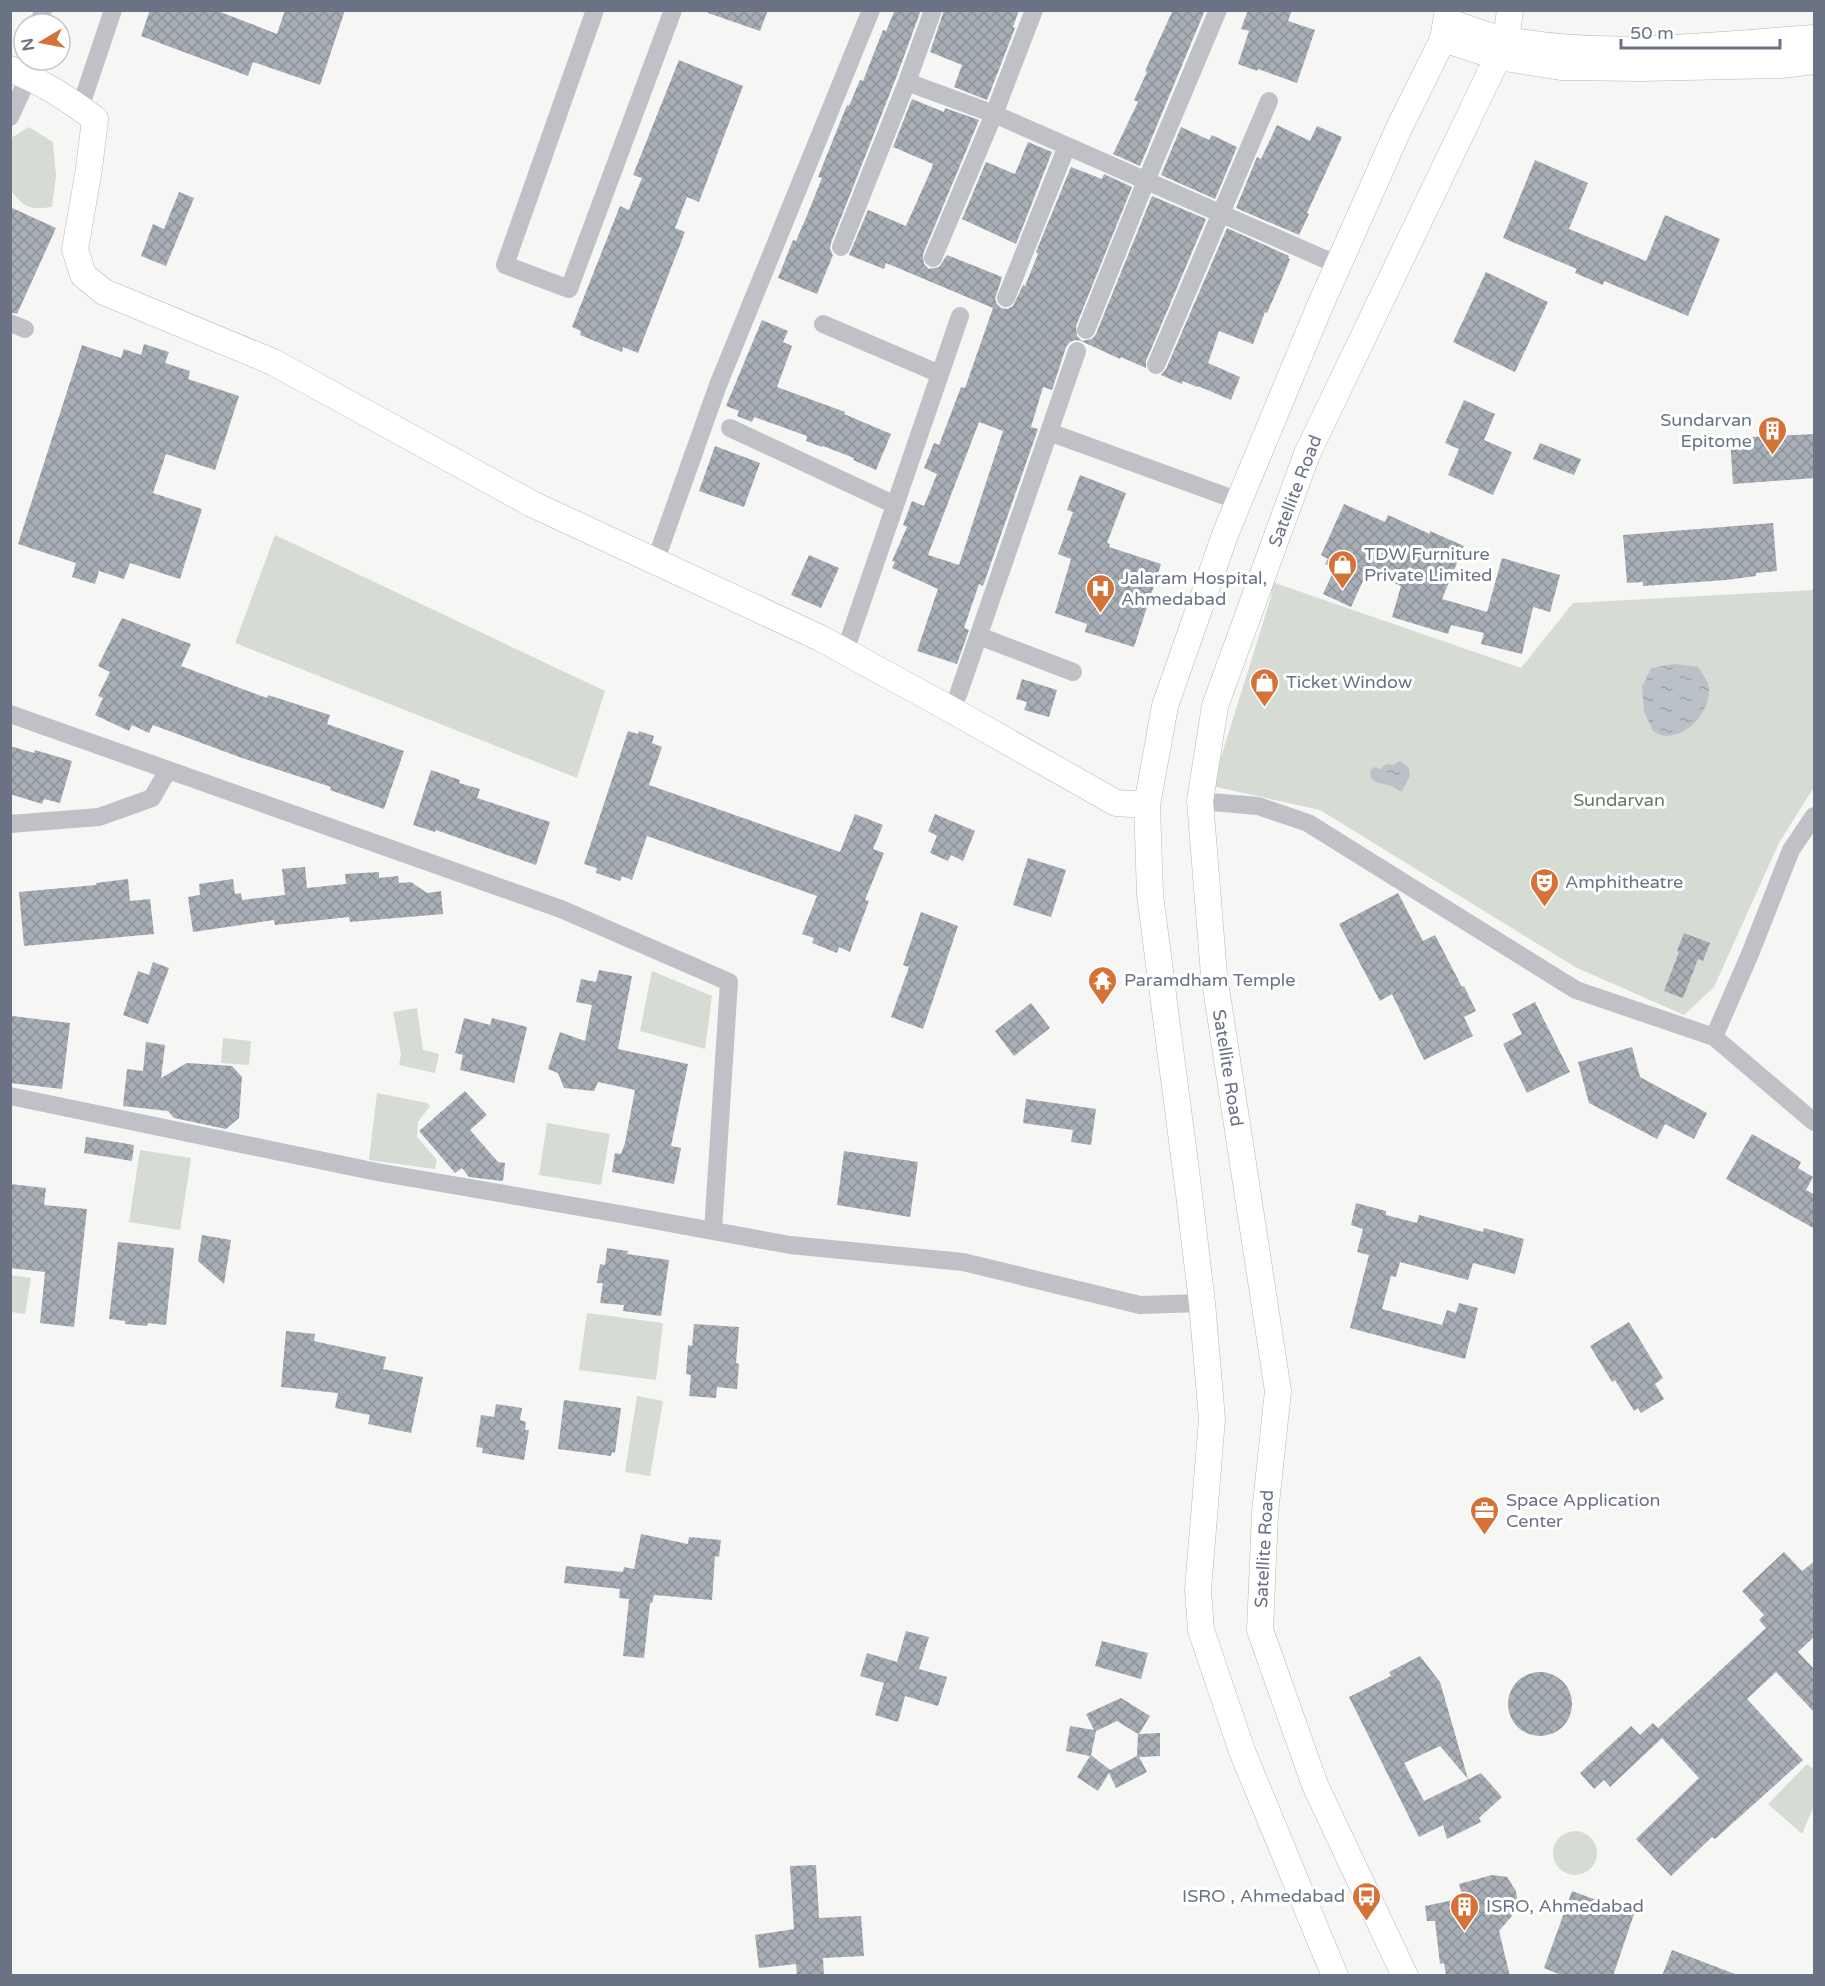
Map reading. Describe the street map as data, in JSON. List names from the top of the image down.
{
  "streets": {
    "main road": ["Satellite Road"]
  },
  "parks": ["Sundarvan"],
  "places": {
    "building": ["Sundarvan Epitome", "ISRO, Ahmedabad"],
    "shop": ["TDW Furniture Private Limited", "Ticket Window"],
    "hospital": ["Jalaram Hospital, Ahmedabad"],
    "theatre": ["Amphitheatre"],
    "temple": ["Paramdham Temple"],
    "office": ["Space Application Center"],
    "bus stop": ["ISRO , Ahmedabad"]
  },
  "scale_bar": "50 m",
  "north": "left"
}
